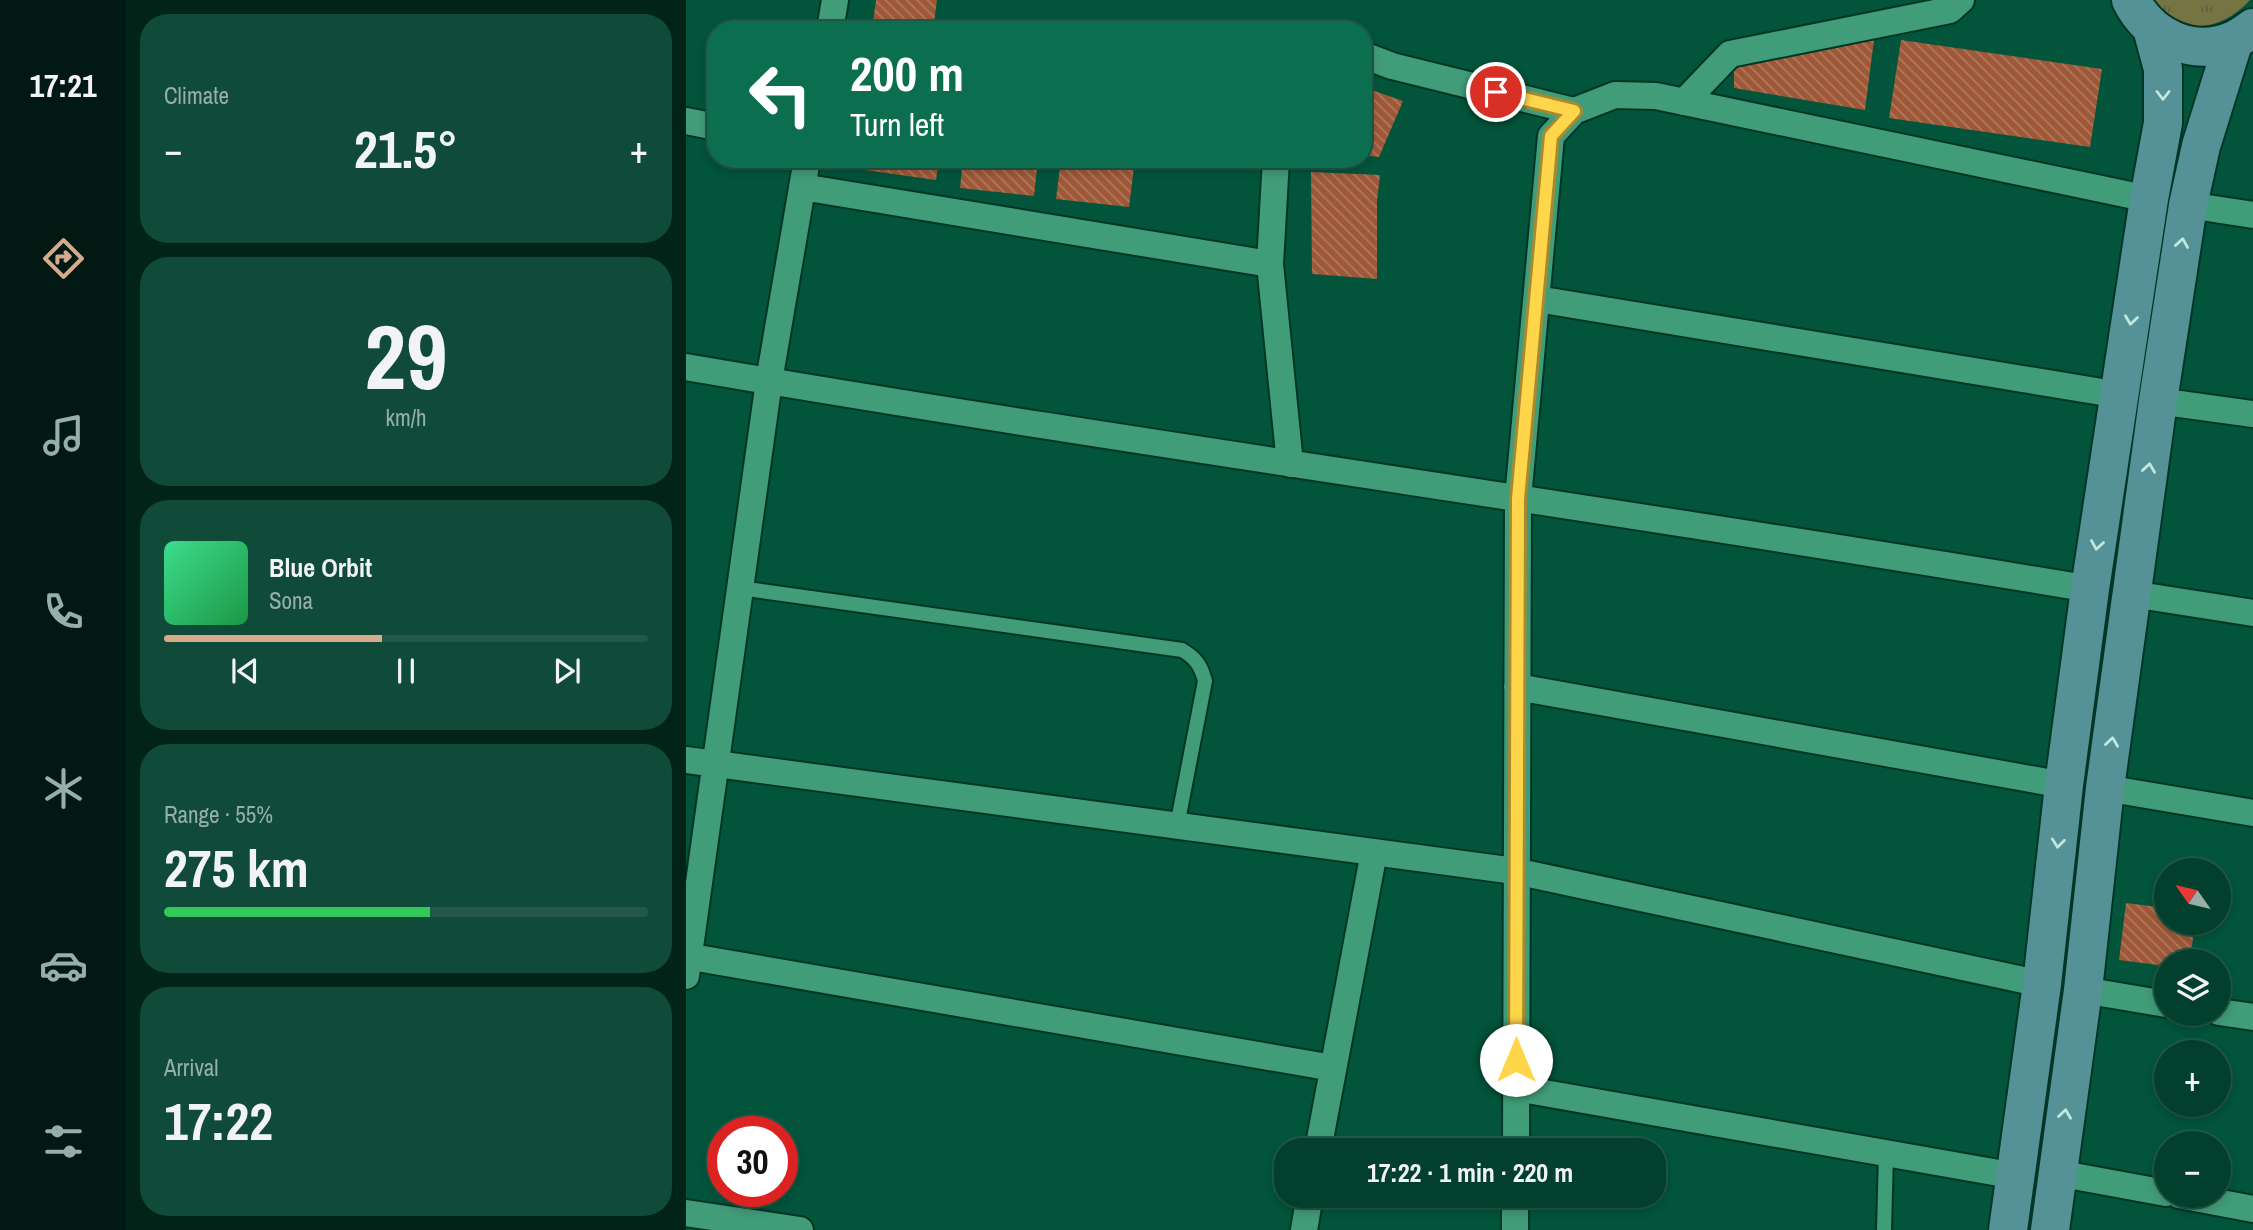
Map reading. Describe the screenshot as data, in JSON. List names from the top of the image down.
{
  "north": "top left",
  "page": {
    "tabs": "17:21",
    "tile": [
      "Climate",
      ["29", "km/h"],
      ["Range · 55%", "275 km"],
      ["Arrival", "17:22"]
    ],
    "turn": ["200 m", "Turn left"],
    "heat": ["−", "21.5°", "+"],
    "song": ["Blue Orbit", "Sona"],
    "map_buttons": ["+", "−"],
    "limit": "30",
    "trip": "17:22 · 1 min · 220 m"
  }
}
